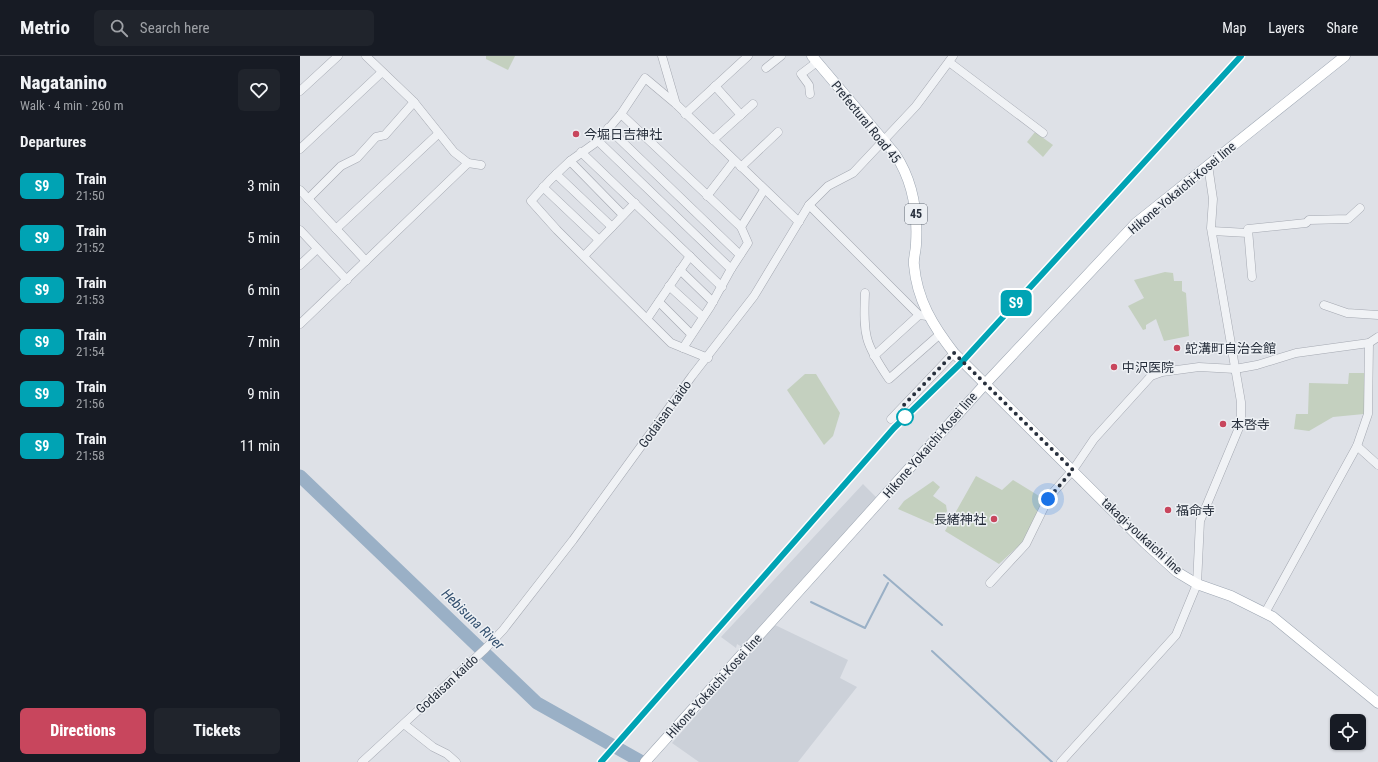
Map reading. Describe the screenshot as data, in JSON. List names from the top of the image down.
{
  "streets": {
    "main road": [
      "Prefectural Road 45",
      "Hikone-Yokaichi-Kosei line",
      "45",
      "takagi-youkaichi line"
    ],
    "street": ["Godaisan kaido"]
  },
  "crossings": [
    ["Prefectural Road 45", "Hikone-Yokaichi-Kosei line"],
    ["Prefectural Road 45", "Godaisan kaido"],
    ["Prefectural Road 45", "takagi-youkaichi line"],
    ["Hikone-Yokaichi-Kosei line", "takagi-youkaichi line"]
  ],
  "water": ["Hebisuna River"],
  "places": [
    "今堀日吉神社",
    "蛇溝町自治会館",
    "中沢医院",
    "本啓寺",
    "福命寺",
    "長緒神社"
  ],
  "page": {
    "header": "Metrio",
    "search": "Search here",
    "nav": ["Map", "Layers", "Share"],
    "heading": [
      ["Nagatanino", "Walk · 4 min · 260 m"],
      "Departures"
    ],
    "on_map": "S9",
    "list": [
      {
        "mark": "S9",
        "name": "Train",
        "note": "21:50",
        "value": "3 min"
      },
      {
        "mark": "S9",
        "name": "Train",
        "note": "21:52",
        "value": "5 min"
      },
      {
        "mark": "S9",
        "name": "Train",
        "note": "21:53",
        "value": "6 min"
      },
      {
        "mark": "S9",
        "name": "Train",
        "note": "21:54",
        "value": "7 min"
      },
      {
        "mark": "S9",
        "name": "Train",
        "note": "21:56",
        "value": "9 min"
      },
      {
        "mark": "S9",
        "name": "Train",
        "note": "21:58",
        "value": "11 min"
      }
    ],
    "buttons": ["Directions", "Tickets"]
  }
}
